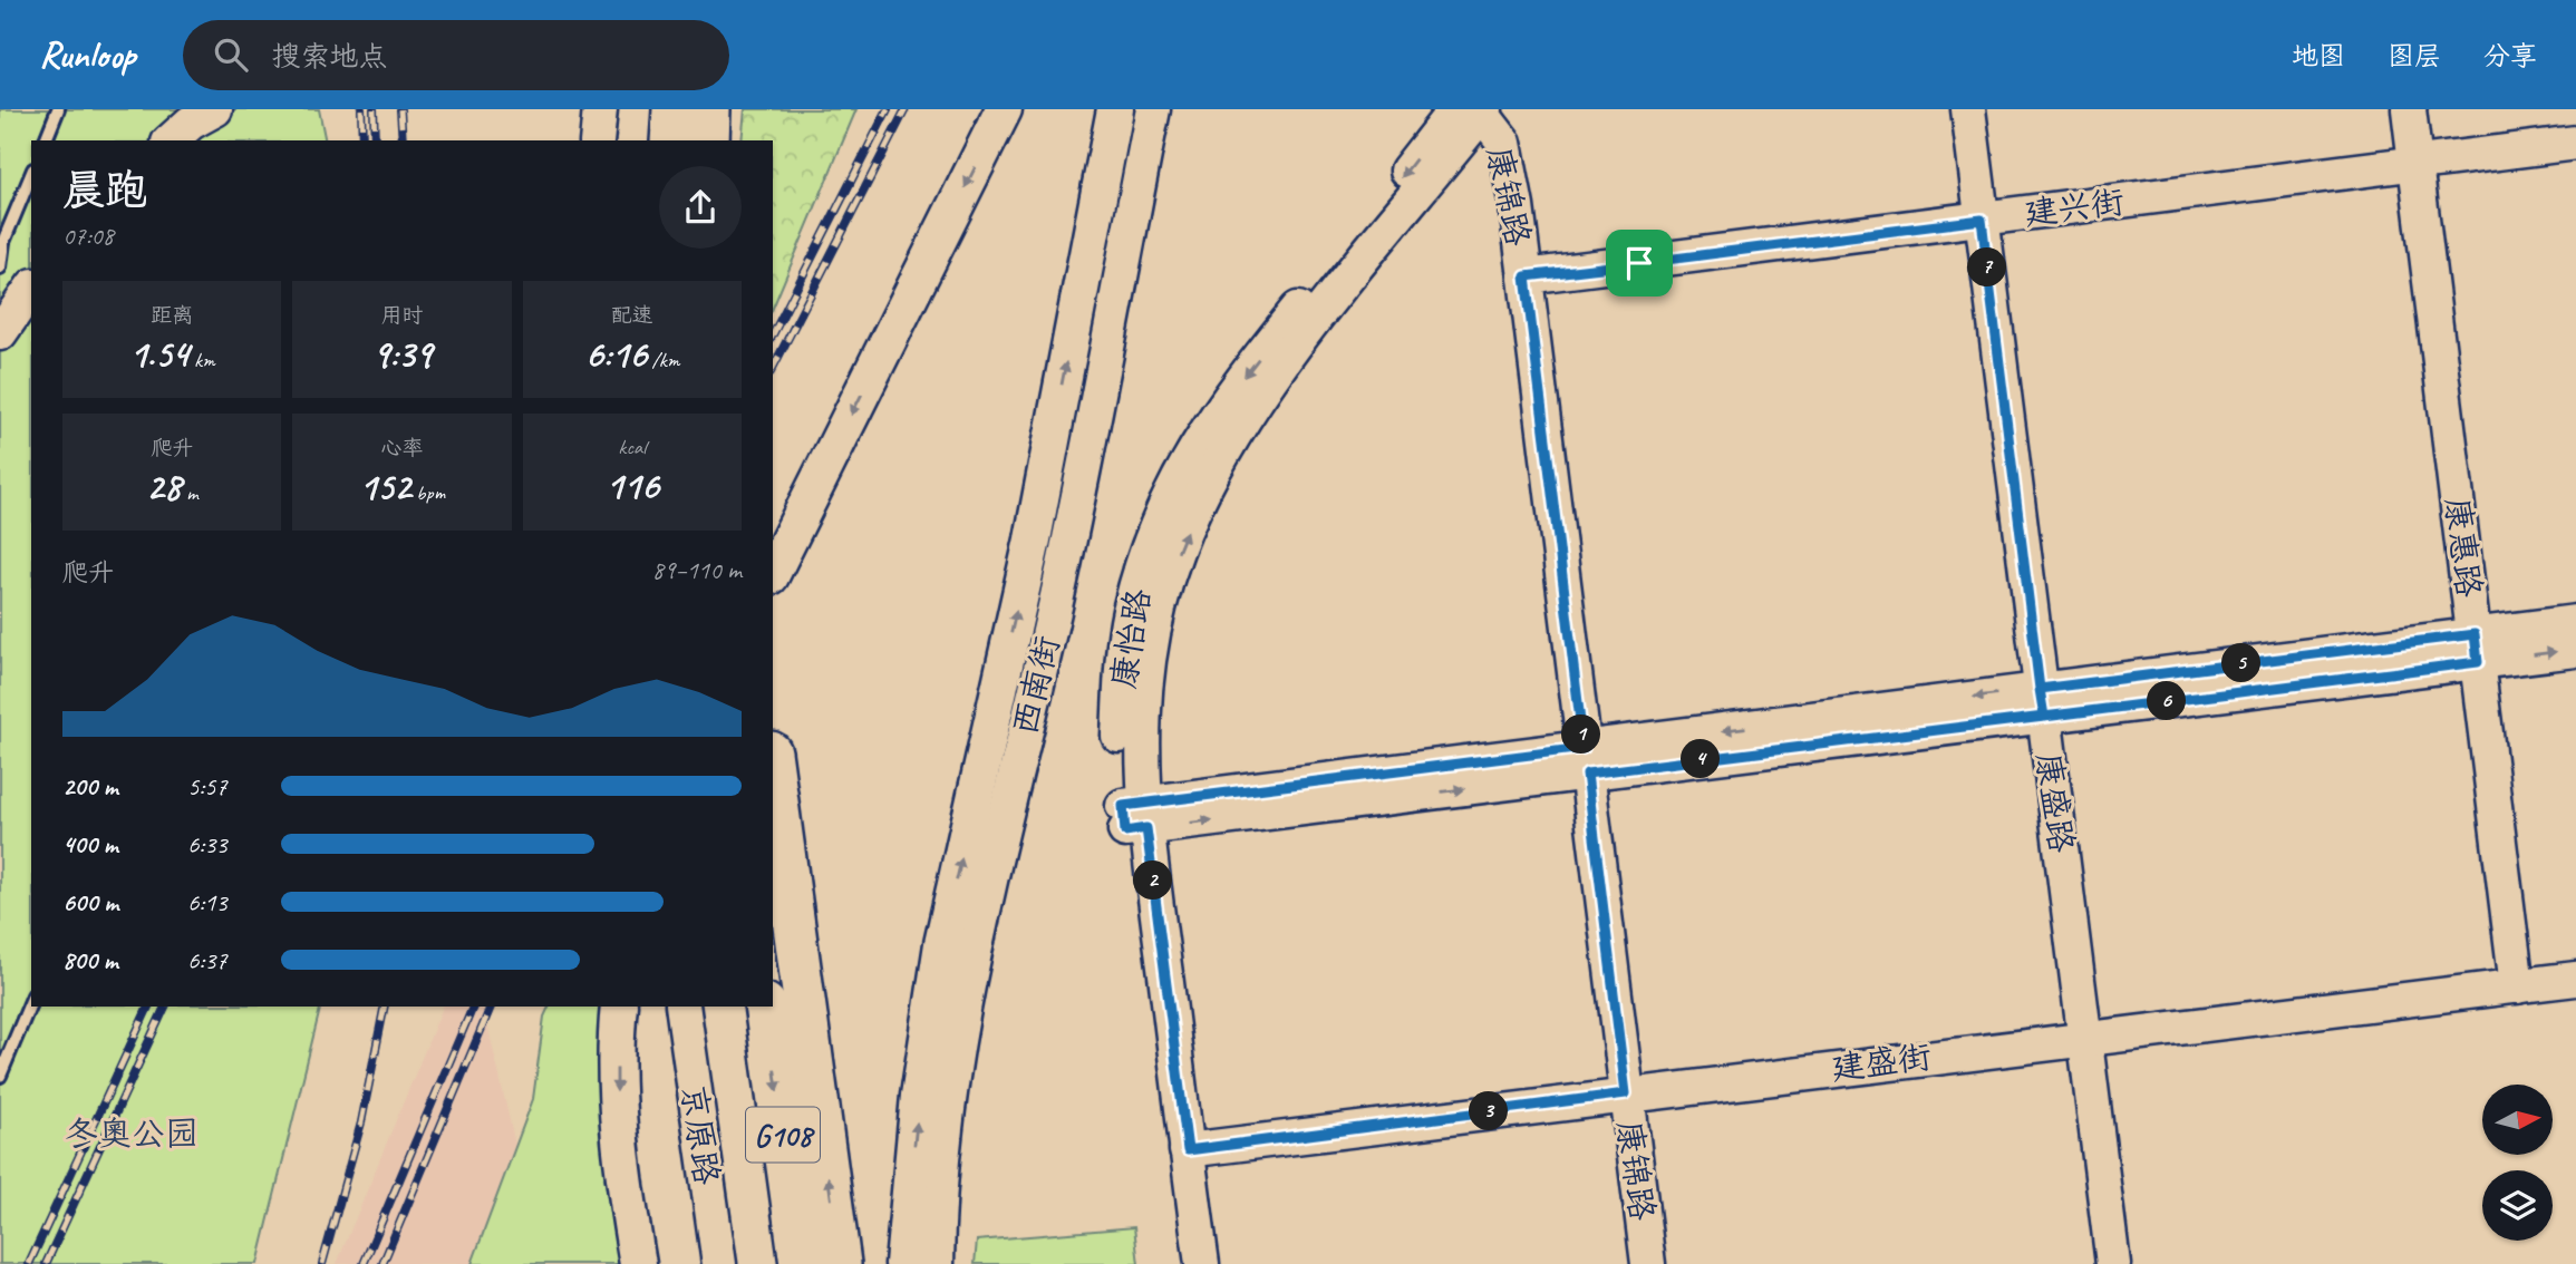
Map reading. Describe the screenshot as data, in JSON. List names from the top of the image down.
{
  "streets": {
    "highway": ["G108"],
    "street": [
      "康锦路",
      "建兴街",
      "康惠路",
      "康怡路",
      "西南街",
      "康盛路",
      "建盛街",
      "京原路"
    ]
  },
  "crossings": [
    ["康锦路", "建兴街"],
    ["康锦路", "康怡路"],
    ["康锦路", "建盛街"],
    ["建兴街", "康惠路"],
    ["建兴街", "康盛路"],
    ["康惠路", "建盛街"],
    ["康怡路", "建盛街"],
    ["康盛路", "建盛街"]
  ],
  "parks": ["冬奥公园"],
  "north": "right",
  "page": {
    "header": "Runloop",
    "search": "搜索地点",
    "nav": ["地图", "图层", "分享"],
    "heading": ["晨跑", "07:08"],
    "pins": [
      "7",
      "5",
      "6",
      "1",
      "4",
      "2",
      "3"
    ],
    "stats": [
      ["距离", "1.54 km"],
      ["用时", "9:39"],
      ["配速", "6:16 /km"],
      ["爬升", "28 m"],
      ["心率", "152 bpm"],
      ["kcal", "116"]
    ],
    "chart": ["爬升", "89–110 m"],
    "list": [
      {
        "name": "200 m",
        "note": "5:57"
      },
      {
        "name": "400 m",
        "note": "6:33"
      },
      {
        "name": "600 m",
        "note": "6:13"
      },
      {
        "name": "800 m",
        "note": "6:37"
      }
    ]
  }
}
